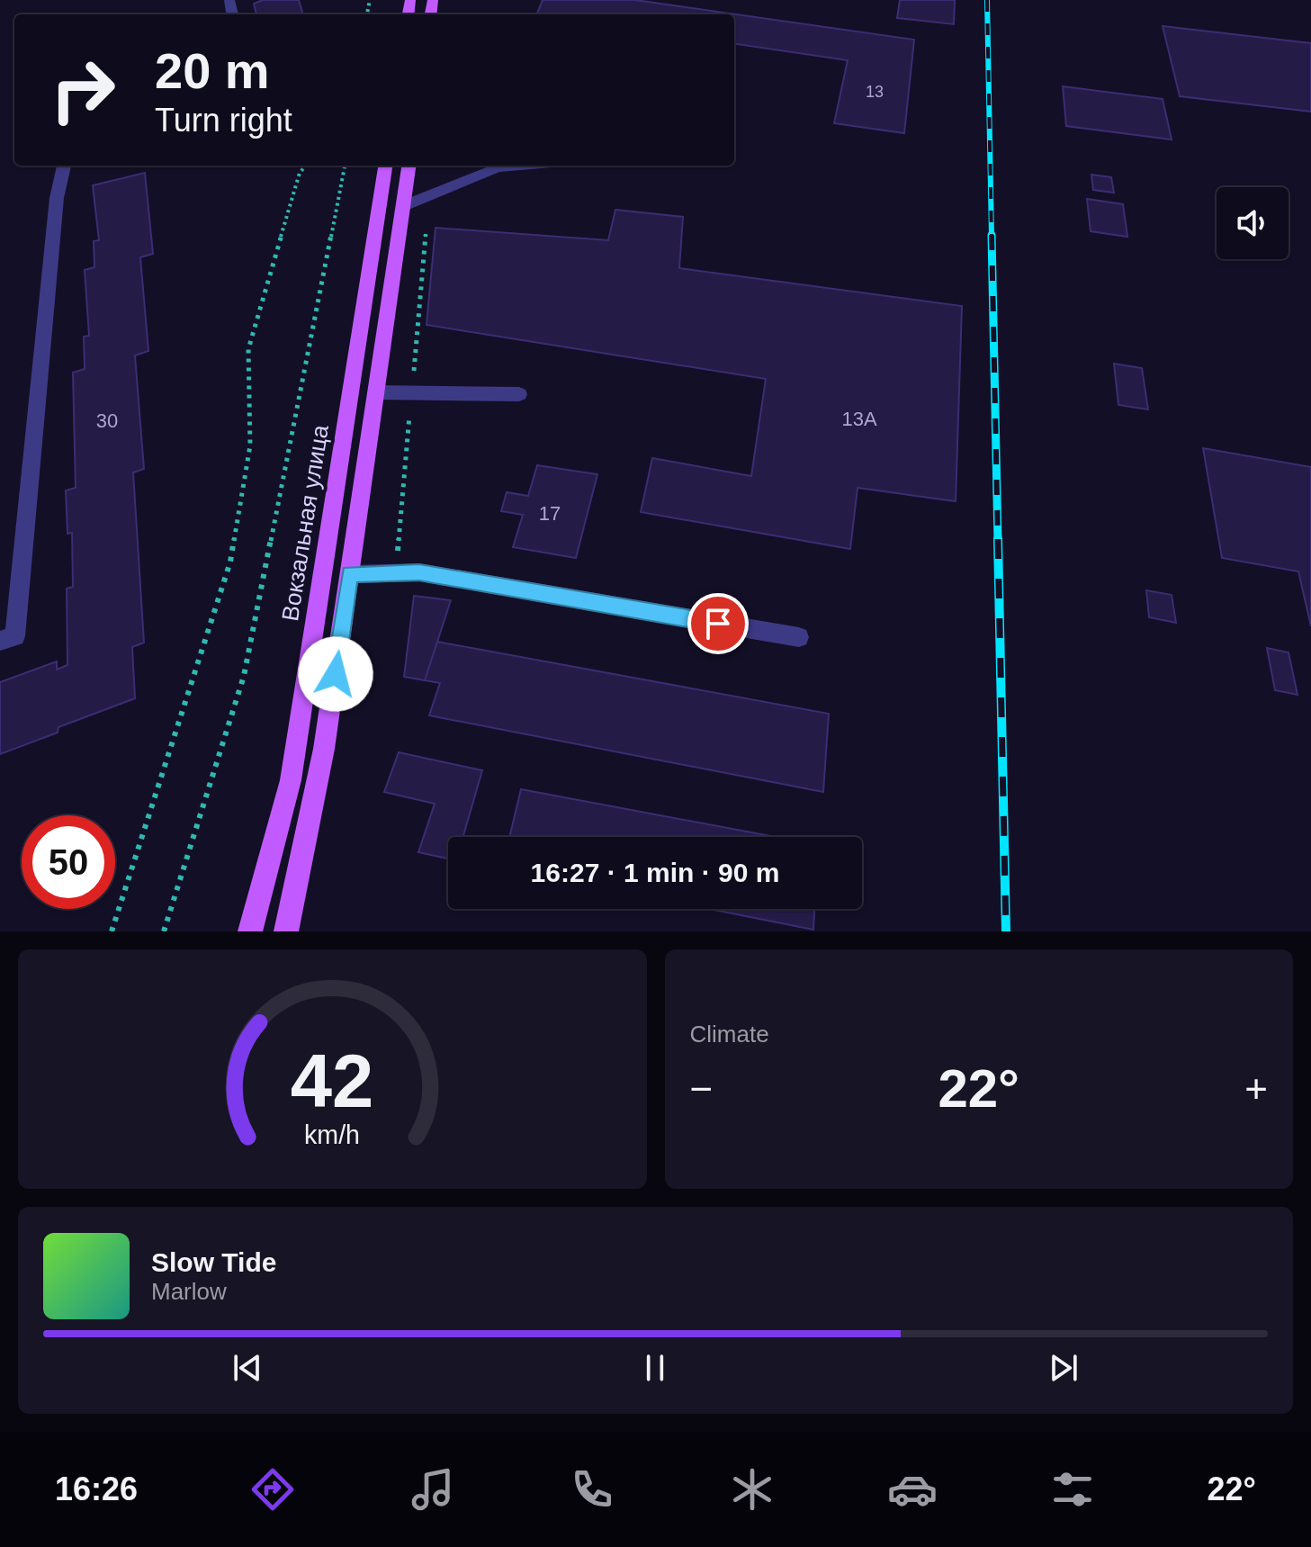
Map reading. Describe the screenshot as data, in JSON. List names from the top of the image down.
{
  "streets": {
    "main road": ["Вокзальная улица"]
  },
  "house_numbers": [
    "13",
    "13А",
    "30",
    "17"
  ],
  "page": {
    "turn": ["20 m", "Turn right"],
    "limit": "50",
    "trip": "16:27 · 1 min · 90 m",
    "tile": "Climate",
    "heat": ["−", "22°", "+"],
    "song": ["Slow Tide", "Marlow"],
    "tabs": ["16:26", "22°"],
    "gauge": ["42", "km/h"]
  }
}
